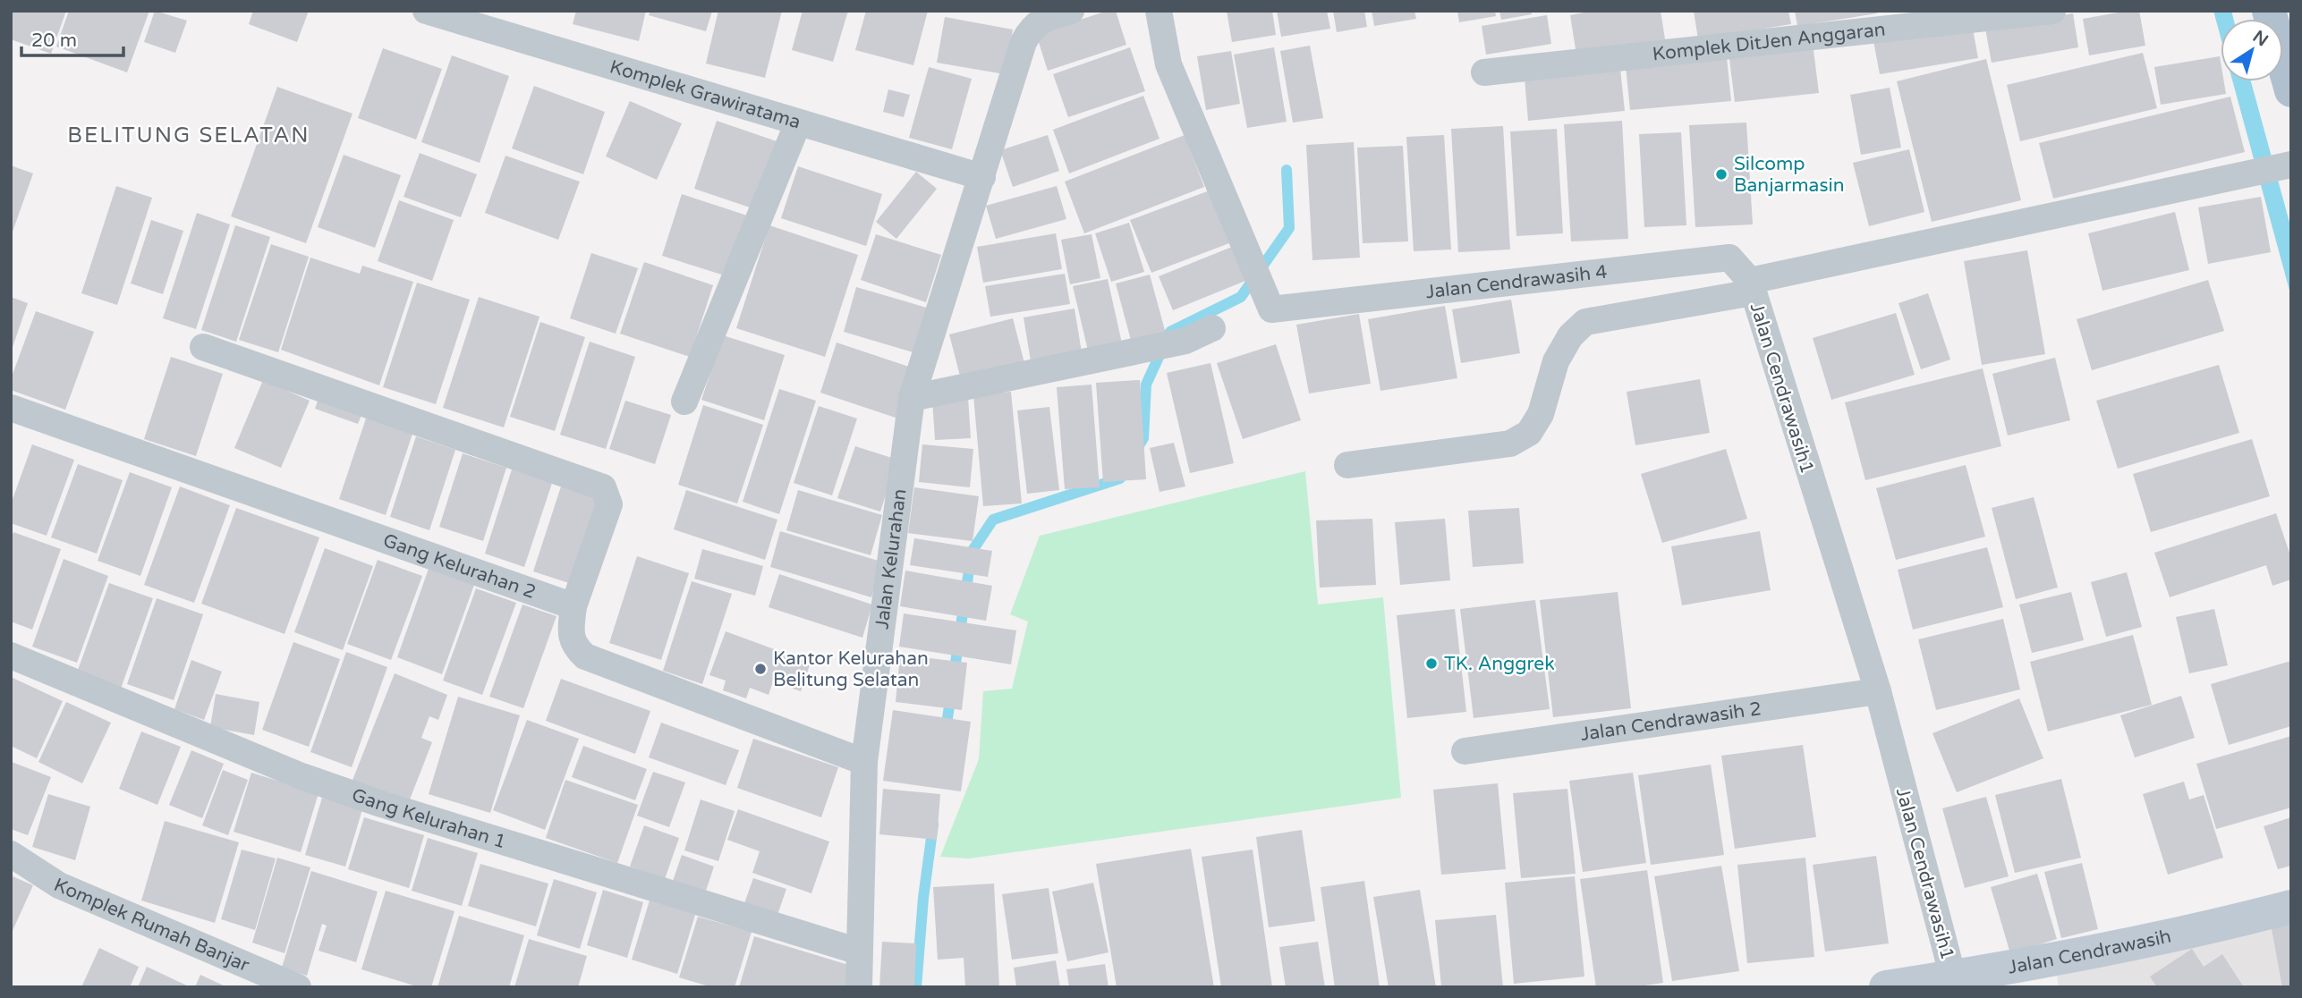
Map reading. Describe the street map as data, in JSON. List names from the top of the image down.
{
  "streets": {
    "street": [
      "Komplek DitJen Anggaran",
      "Komplek Grawiratama",
      "Jalan Cendrawasih 4",
      "Jalan Cendrawasih1",
      "Jalan Kelurahan",
      "Gang Kelurahan 2",
      "Jalan Cendrawasih 2",
      "Gang Kelurahan 1",
      "Komplek Rumah Banjar",
      "Jalan Cendrawasih"
    ]
  },
  "crossings": [
    ["Komplek Grawiratama", "Jalan Kelurahan"],
    ["Jalan Cendrawasih 4", "Jalan Cendrawasih1"],
    ["Jalan Cendrawasih1", "Jalan Cendrawasih 2"],
    ["Jalan Cendrawasih1", "Jalan Cendrawasih"],
    ["Jalan Kelurahan", "Gang Kelurahan 1"]
  ],
  "districts": ["BELITUNG SELATAN"],
  "places": ["Silcomp Banjarmasin", "TK. Anggrek", "Kantor Kelurahan Belitung Selatan"],
  "scale_bar": "20 m",
  "north": "top right"
}
